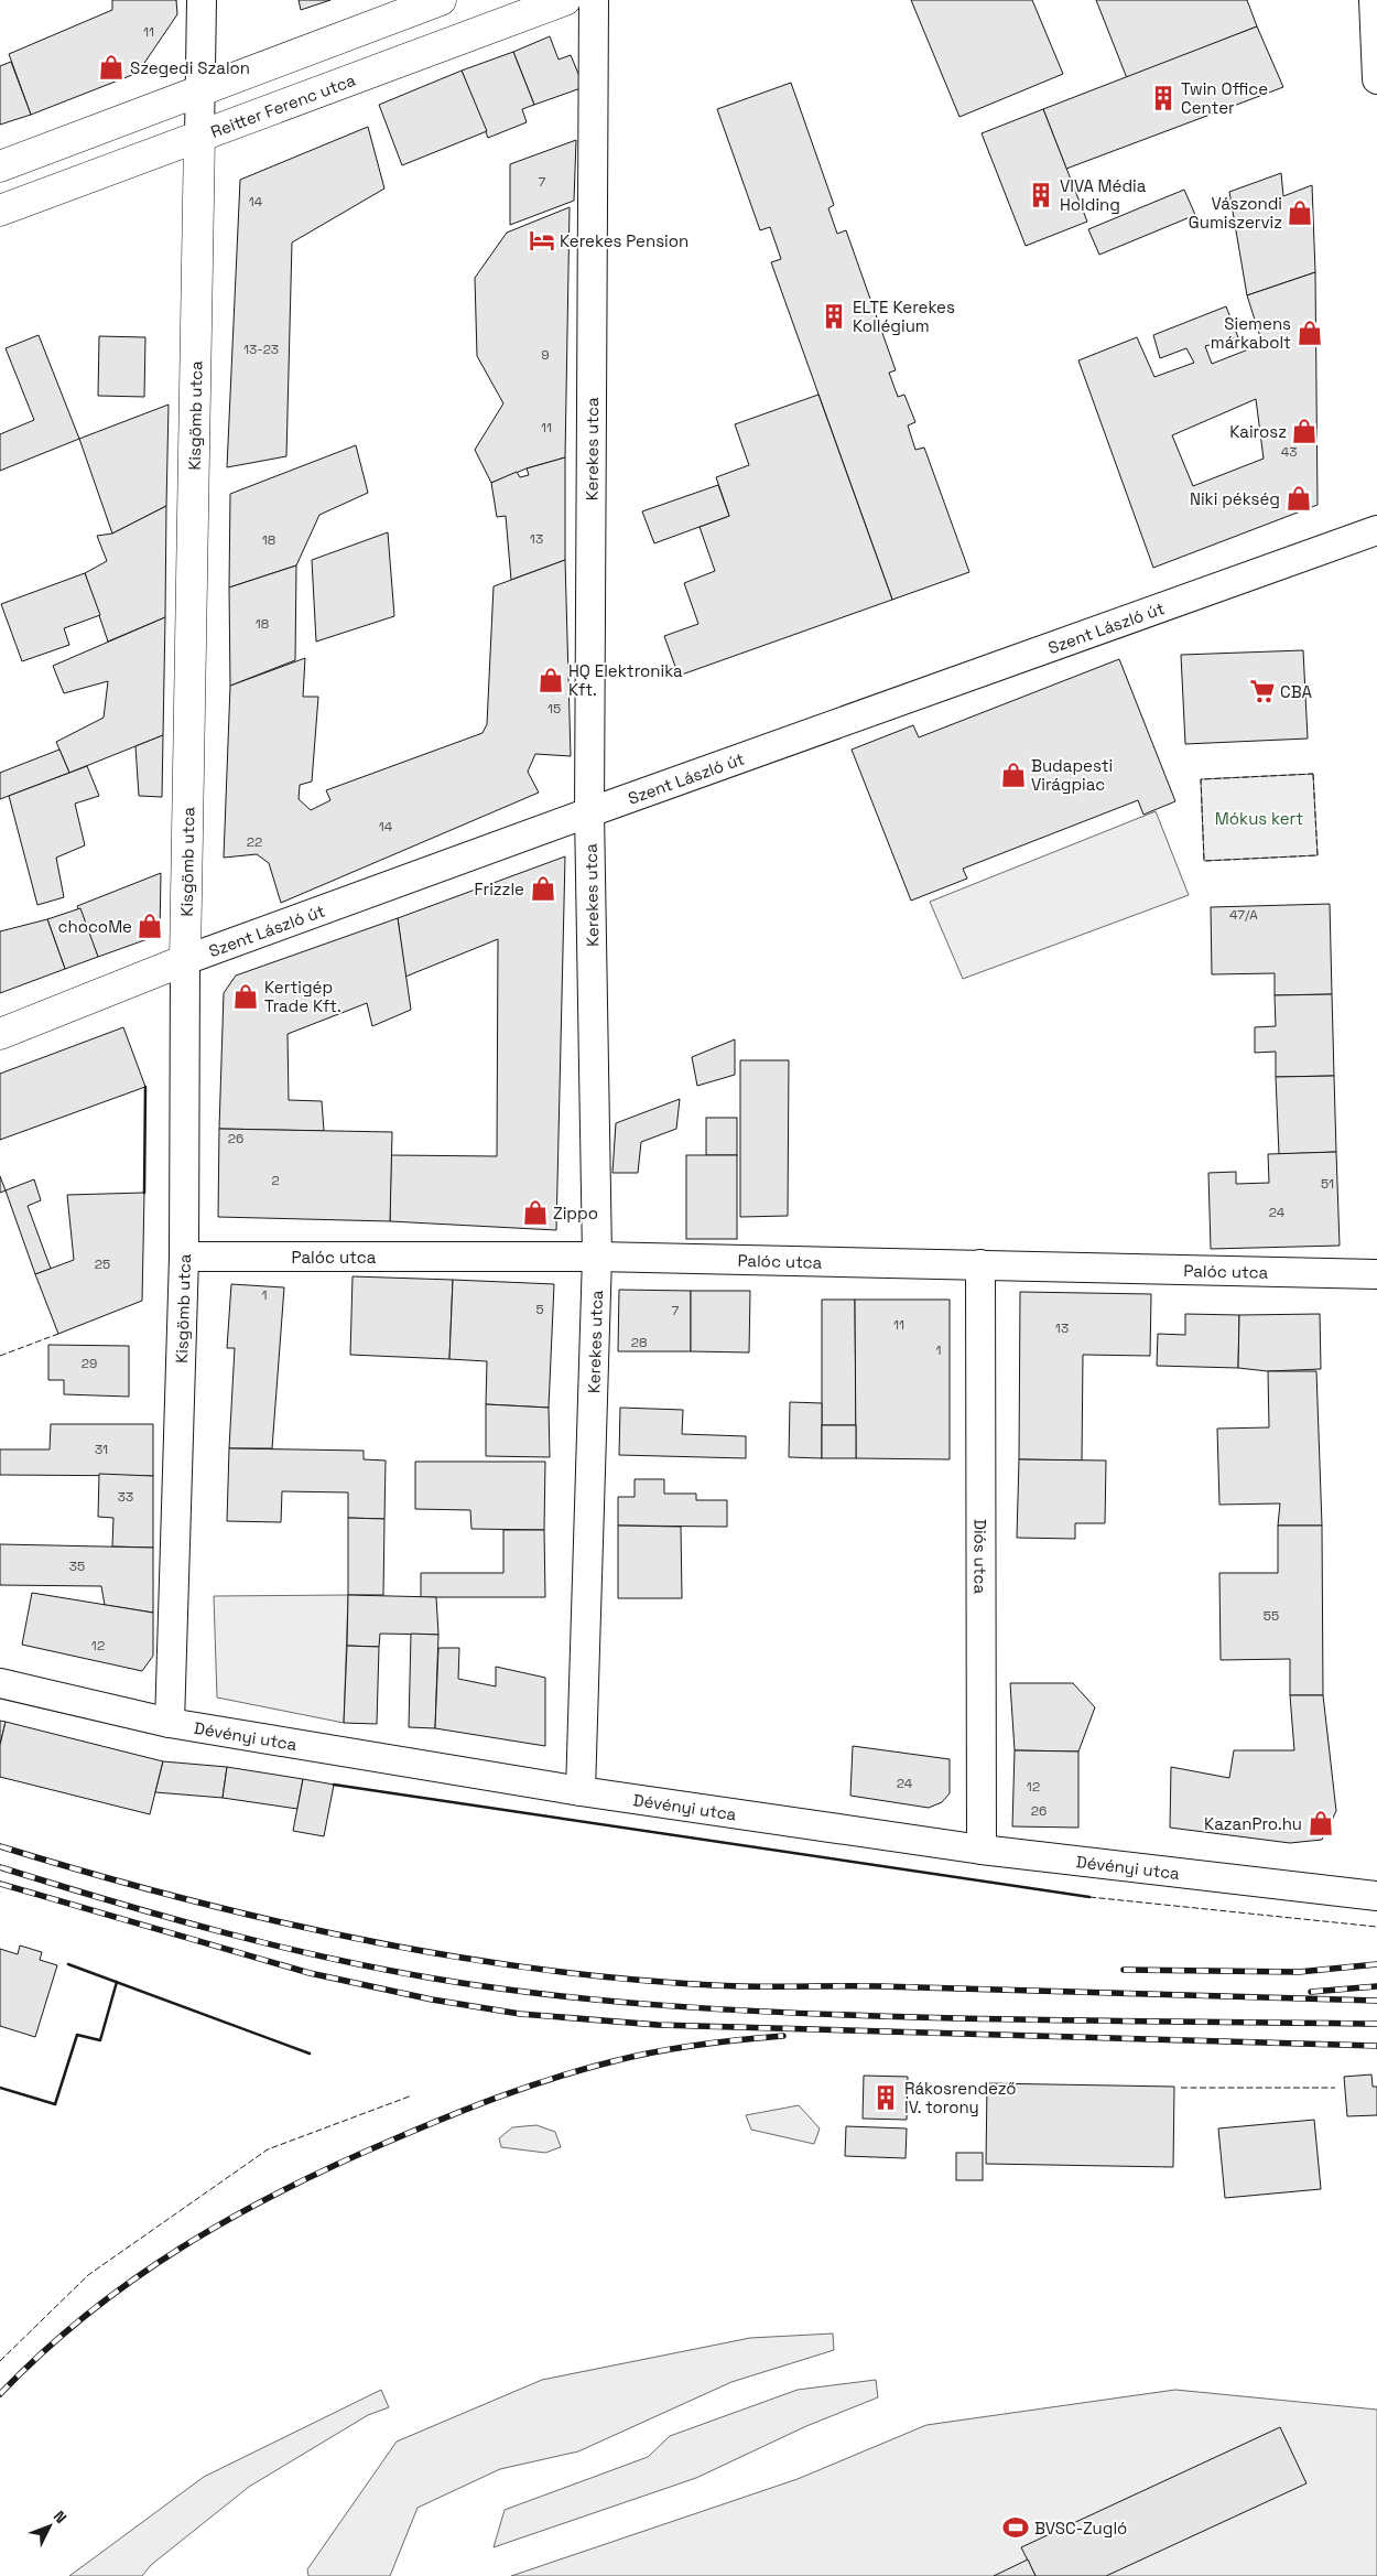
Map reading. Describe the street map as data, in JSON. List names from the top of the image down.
{
  "streets": {
    "street": [
      "Reitter Ferenc utca",
      "Kisgömb utca",
      "Kerekes utca",
      "Szent László út",
      "Palóc utca",
      "Diós utca",
      "Dévényi utca"
    ]
  },
  "crossings": [
    ["Reitter Ferenc utca", "Kisgömb utca"],
    ["Kisgömb utca", "Szent László út"],
    ["Kisgömb utca", "Palóc utca"],
    ["Kisgömb utca", "Dévényi utca"],
    ["Kerekes utca", "Szent László út"],
    ["Kerekes utca", "Palóc utca"],
    ["Kerekes utca", "Dévényi utca"],
    ["Palóc utca", "Diós utca"],
    ["Diós utca", "Dévényi utca"]
  ],
  "parks": ["Mókus kert"],
  "places": {
    "shop": [
      "Szegedi Szalon",
      "Vászondi Gumiszerviz",
      "Siemens márkabolt",
      "Kairosz",
      "Niki pékség",
      "HQ Elektronika Kft.",
      "Budapesti Virágpiac",
      "Frizzle",
      "chocoMe",
      "Kertigép Trade Kft.",
      "Zippo",
      "KazanPro.hu"
    ],
    "building": [
      "Twin Office Center",
      "VIVA Média Holding",
      "ELTE Kerekes Kollégium",
      "Rákosrendező IV. torony"
    ],
    "hotel": ["Kerekes Pension"],
    "supermarket": ["CBA"],
    "sports": ["BVSC-Zugló"]
  },
  "house_numbers": [
    "11",
    "7",
    "14",
    "13-23",
    "9",
    "11",
    "43",
    "13",
    "18",
    "18",
    "15",
    "14",
    "22",
    "47/A",
    "26",
    "2",
    "51",
    "24",
    "25",
    "1",
    "5",
    "7",
    "11",
    "13",
    "28",
    "1",
    "29",
    "31",
    "33",
    "35",
    "55",
    "12",
    "24",
    "12",
    "26"
  ],
  "north": "top right"
}
